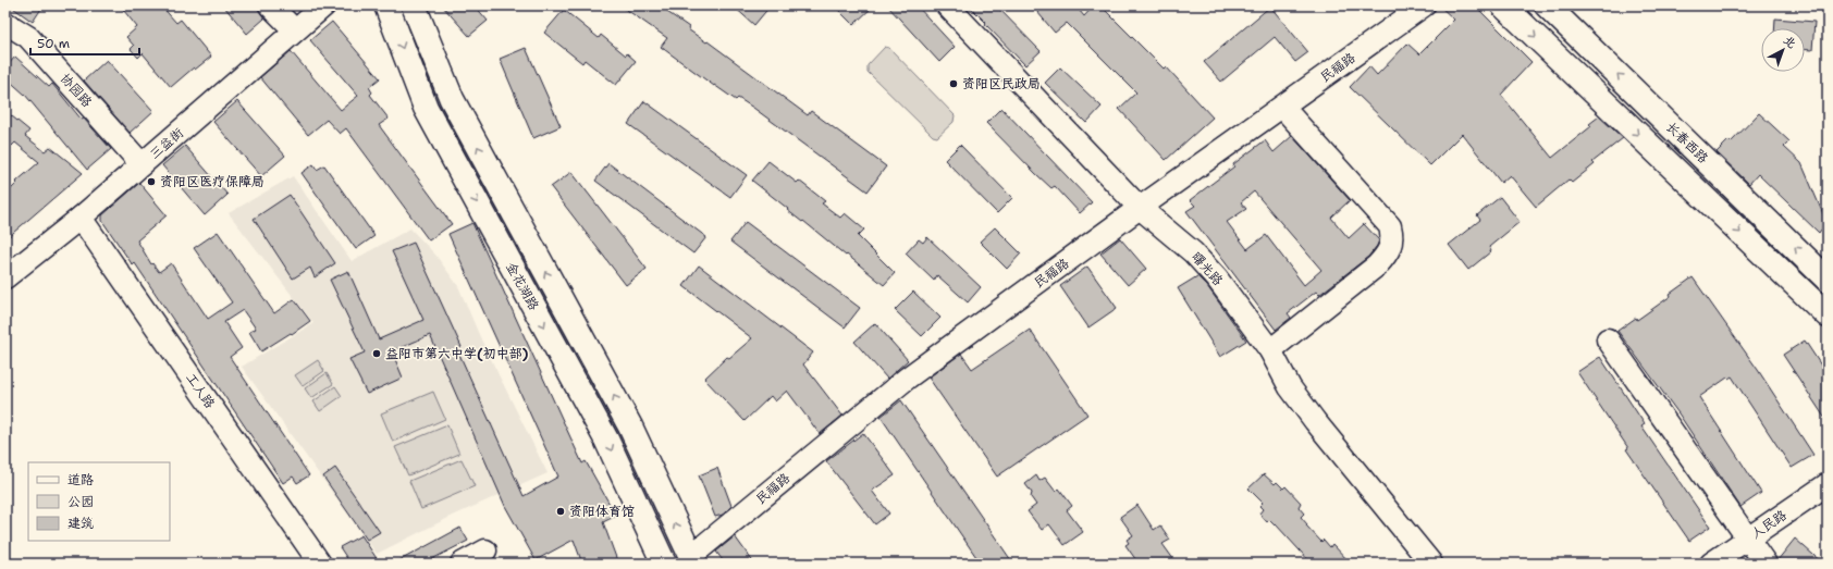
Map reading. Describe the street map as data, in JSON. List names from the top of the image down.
{
  "streets": {
    "main road": ["长春西路", "金花湖路"],
    "street": [
      "民福路",
      "协园路",
      "三益街",
      "曙光路",
      "工人路",
      "人民路"
    ]
  },
  "crossings": [
    ["民福路", "曙光路"],
    ["协园路", "三益街"],
    ["三益街", "工人路"]
  ],
  "places": [
    "资阳区民政局",
    "资阳区医疗保障局",
    "益阳市第六中学(初中部)",
    "资阳体育馆"
  ],
  "legend": ["道路", "公园", "建筑"],
  "scale_bar": "50 m",
  "north": "top right"
}
